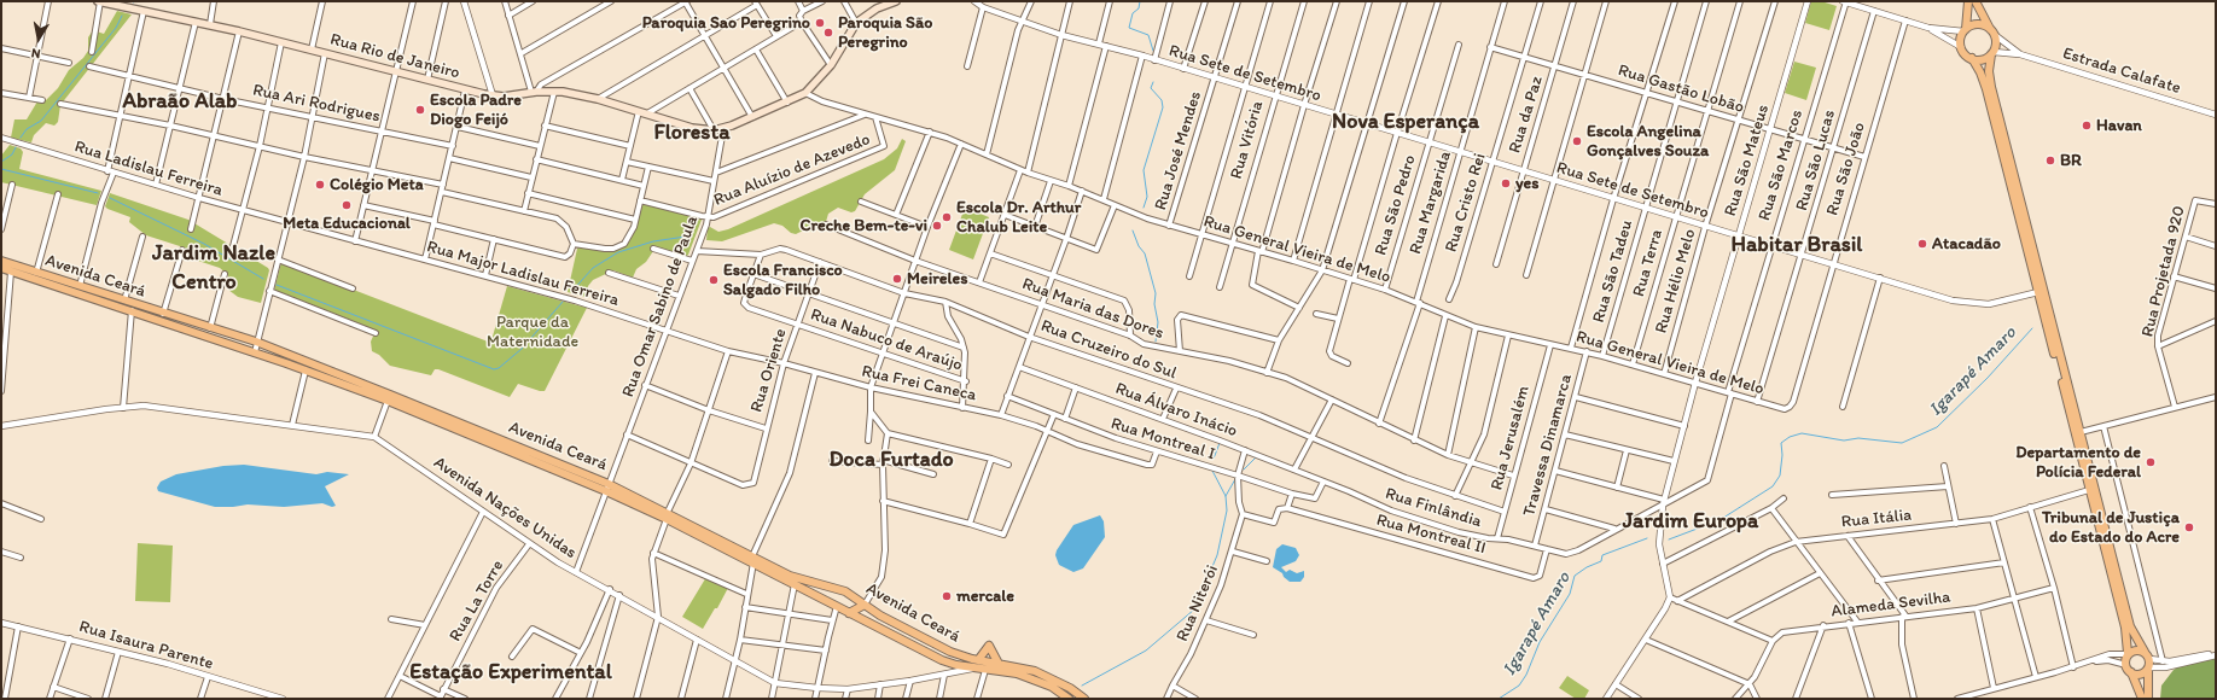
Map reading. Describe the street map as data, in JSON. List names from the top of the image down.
{
  "streets": {
    "main road": ["Rua Rio de Janeiro", "Avenida Ceará"],
    "street": [
      "Estrada Calafate",
      "Rua Sete de Setembro",
      "Rua Gastão Lobão",
      "Rua Ari Rodrigues",
      "Rua da Paz",
      "Rua Vitória",
      "Rua José Mendes",
      "Rua São Mateus",
      "Rua São Lucas",
      "Rua São Marcos",
      "Rua Ladislau Ferreira",
      "Rua São João",
      "Rua Aluízio de Azevedo",
      "Rua Margarida",
      "Rua Cristo Rei",
      "Rua São Pedro",
      "Rua General Vieira de Melo",
      "Rua Terra",
      "Rua São Tadeu",
      "Rua Projetada 920",
      "Rua Major Ladislau Ferreira",
      "Rua Hélio Melo",
      "Rua Omar Sabino de Paula",
      "Rua Maria das Dores",
      "Rua Nabuco de Araújo",
      "Rua Cruzeiro do Sul",
      "Rua Oriente",
      "Rua Frei Caneca",
      "Rua Álvaro Inácio",
      "Rua Jerusalém",
      "Rua Montreal I",
      "Travessa Dinamarca",
      "Avenida Nações Unidas",
      "Rua Finlândia",
      "Rua Itália",
      "Rua Montreal II",
      "Rua La Torre",
      "Rua Niterói",
      "Alameda Sevilha",
      "Rua Isaura Parente"
    ]
  },
  "crossings": [
    ["Rua Rio de Janeiro", "Rua General Vieira de Melo"],
    ["Rua Rio de Janeiro", "Rua Omar Sabino de Paula"],
    ["Rua Sete de Setembro", "Rua da Paz"],
    ["Rua Sete de Setembro", "Rua Vitória"],
    ["Rua Sete de Setembro", "Rua José Mendes"],
    ["Rua Sete de Setembro", "Rua São Mateus"],
    ["Rua Sete de Setembro", "Rua São Lucas"],
    ["Rua Sete de Setembro", "Rua São Marcos"],
    ["Rua Sete de Setembro", "Rua São João"],
    ["Rua Sete de Setembro", "Rua Margarida"],
    ["Rua Sete de Setembro", "Rua Cristo Rei"],
    ["Rua Sete de Setembro", "Rua São Pedro"],
    ["Rua Sete de Setembro", "Rua Terra"],
    ["Rua Sete de Setembro", "Rua São Tadeu"],
    ["Rua Sete de Setembro", "Rua Hélio Melo"],
    ["Rua Gastão Lobão", "Rua da Paz"],
    ["Rua Gastão Lobão", "Rua São Mateus"],
    ["Rua Gastão Lobão", "Rua São Lucas"],
    ["Rua Gastão Lobão", "Rua São Marcos"],
    ["Rua Gastão Lobão", "Rua São João"],
    ["Rua Gastão Lobão", "Rua Margarida"],
    ["Rua Gastão Lobão", "Rua Cristo Rei"],
    ["Rua Gastão Lobão", "Rua Terra"],
    ["Rua Gastão Lobão", "Rua São Tadeu"],
    ["Rua Gastão Lobão", "Rua Hélio Melo"],
    ["Rua Vitória", "Rua General Vieira de Melo"],
    ["Rua José Mendes", "Rua General Vieira de Melo"],
    ["Rua São Mateus", "Rua São Marcos"],
    ["Rua São Mateus", "Rua General Vieira de Melo"],
    ["Rua São Lucas", "Rua General Vieira de Melo"],
    ["Rua São Marcos", "Rua General Vieira de Melo"],
    ["Rua São Marcos", "Rua Finlândia"],
    ["Rua Ladislau Ferreira", "Rua Major Ladislau Ferreira"],
    ["Rua São João", "Rua General Vieira de Melo"],
    ["Rua Aluízio de Azevedo", "Rua General Vieira de Melo"],
    ["Rua Aluízio de Azevedo", "Rua Omar Sabino de Paula"],
    ["Rua Margarida", "Rua General Vieira de Melo"],
    ["Rua Margarida", "Rua Maria das Dores"],
    ["Rua São Pedro", "Rua General Vieira de Melo"],
    ["Rua General Vieira de Melo", "Rua Terra"],
    ["Rua General Vieira de Melo", "Rua São Tadeu"],
    ["Rua General Vieira de Melo", "Rua Hélio Melo"],
    ["Rua General Vieira de Melo", "Rua Jerusalém"],
    ["Rua General Vieira de Melo", "Travessa Dinamarca"],
    ["Rua Major Ladislau Ferreira", "Rua Omar Sabino de Paula"],
    ["Rua Major Ladislau Ferreira", "Rua Frei Caneca"],
    ["Avenida Ceará", "Rua Omar Sabino de Paula"],
    ["Avenida Ceará", "Avenida Nações Unidas"],
    ["Rua Omar Sabino de Paula", "Rua Cruzeiro do Sul"],
    ["Rua Omar Sabino de Paula", "Rua Frei Caneca"],
    ["Rua Omar Sabino de Paula", "Avenida Nações Unidas"],
    ["Rua Maria das Dores", "Rua Jerusalém"],
    ["Rua Nabuco de Araújo", "Rua Oriente"],
    ["Rua Cruzeiro do Sul", "Rua Oriente"],
    ["Rua Cruzeiro do Sul", "Rua Jerusalém"],
    ["Rua Oriente", "Rua Frei Caneca"],
    ["Rua Frei Caneca", "Rua Montreal I"],
    ["Rua Álvaro Inácio", "Rua Montreal I"],
    ["Rua Álvaro Inácio", "Rua Finlândia"],
    ["Rua Jerusalém", "Rua Finlândia"],
    ["Rua Montreal I", "Rua Finlândia"],
    ["Travessa Dinamarca", "Rua Finlândia"],
    ["Avenida Nações Unidas", "Rua La Torre"],
    ["Rua Finlândia", "Rua Montreal II"]
  ],
  "districts": [
    "Abraão Alab",
    "Nova Esperança",
    "Floresta",
    "Habitar Brasil",
    "Jardim Nazle",
    "Centro",
    "Doca Furtado",
    "Jardim Europa",
    "Estação Experimental"
  ],
  "water": ["Igarapé Amaro"],
  "parks": ["Parque da Maternidade"],
  "places": [
    "Paroquia Sao Peregrino",
    "Paroquia São Peregrino",
    "Escola Padre Diogo Feijó",
    "Havan",
    "Escola Angelina Gonçalves Souza",
    "BR",
    "yes",
    "Colégio Meta",
    "Meta Educacional",
    "Escola Dr. Arthur Chalub Leite",
    "Creche Bem-te-vi",
    "Atacadão",
    "Meireles",
    "Escola Francisco Salgado Filho",
    "Departamento de Polícia Federal",
    "Tribunal de Justiça do Estado do Acre",
    "mercale"
  ],
  "north": "bottom"
}
